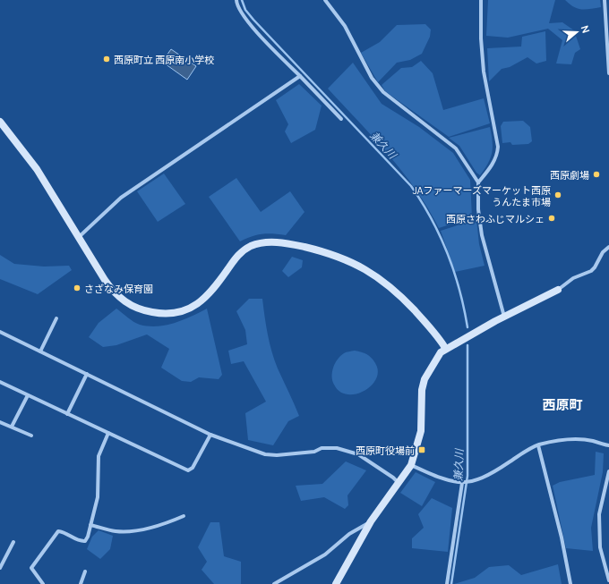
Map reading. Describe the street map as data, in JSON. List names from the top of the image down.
{
  "districts": ["西原町"],
  "water": ["兼久川"],
  "places": {
    "other": [
      "西原町立 西原南小学校",
      "西原劇場",
      "JAファーマーズマーケット西原 うんたま市場",
      "西原さわふじマルシェ",
      "さざなみ保育園"
    ],
    "transit": ["西原町役場前"]
  },
  "north": "right"
}
